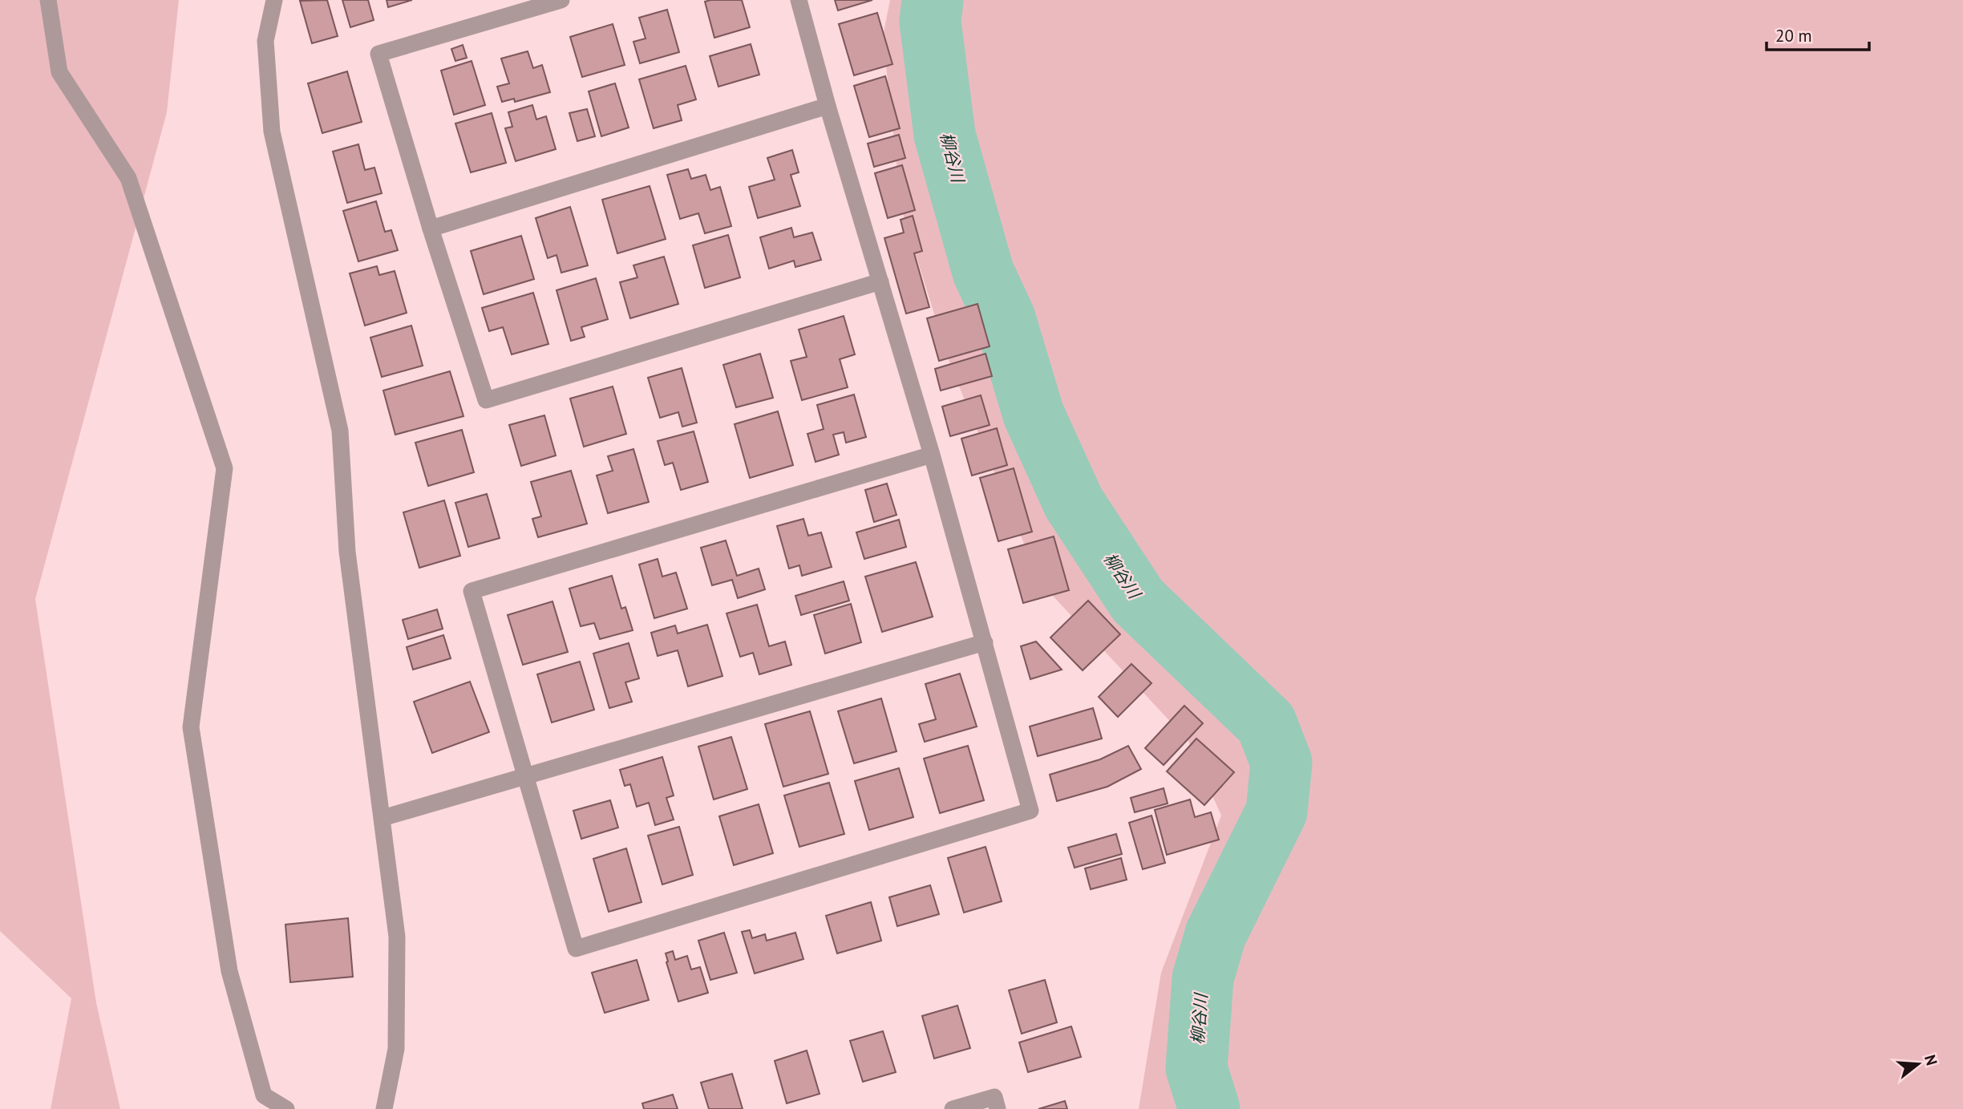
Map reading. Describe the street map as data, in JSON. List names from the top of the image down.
{
  "water": ["柳谷川"],
  "scale_bar": "20 m",
  "north": "right"
}
